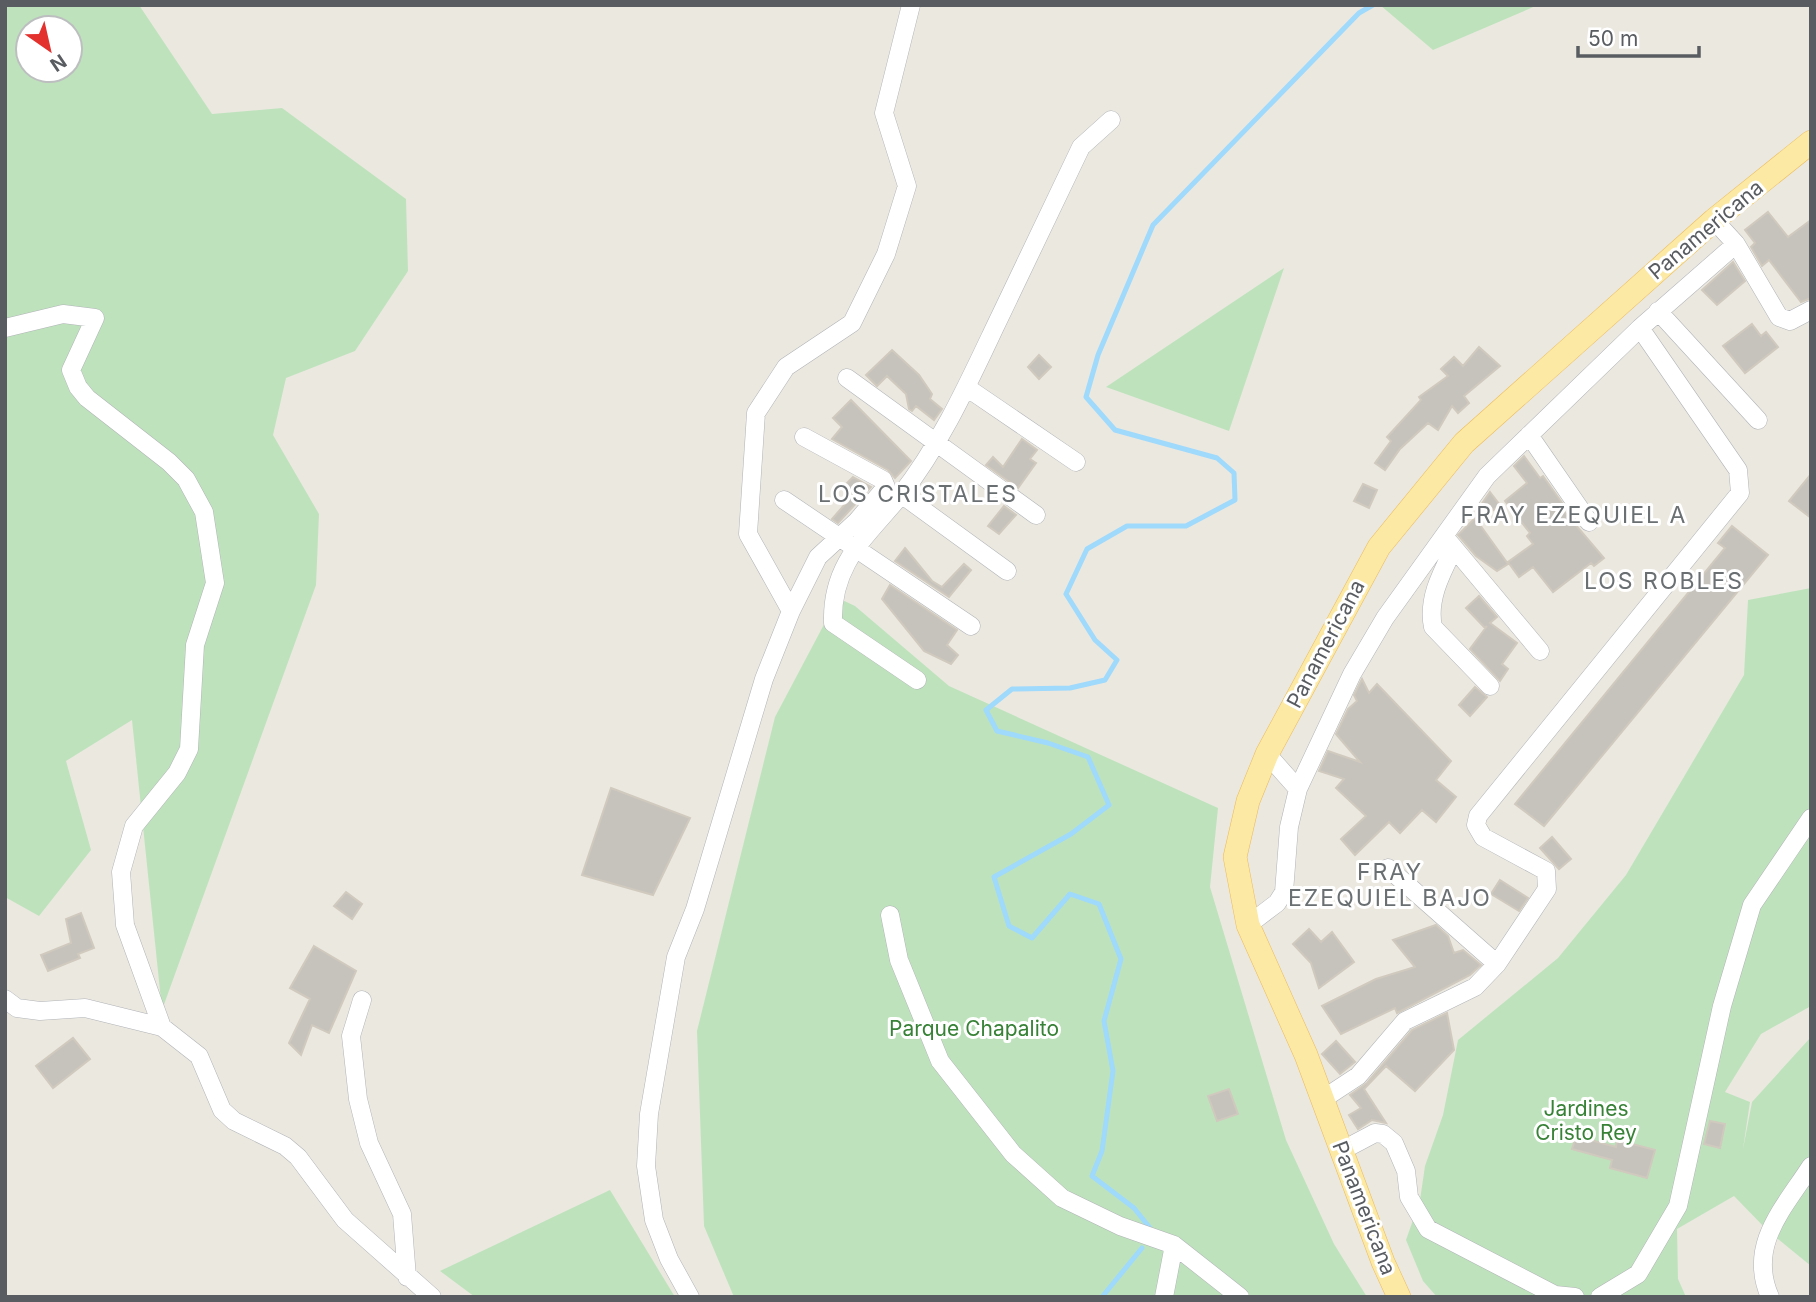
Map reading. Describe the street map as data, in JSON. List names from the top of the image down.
{
  "streets": {
    "main road": ["Panamericana"]
  },
  "districts": [
    "LOS CRISTALES",
    "FRAY EZEQUIEL A",
    "LOS ROBLES",
    "FRAY EZEQUIEL BAJO"
  ],
  "parks": ["Parque Chapalito", "Jardines Cristo Rey"],
  "scale_bar": "50 m",
  "north": "bottom right"
}
